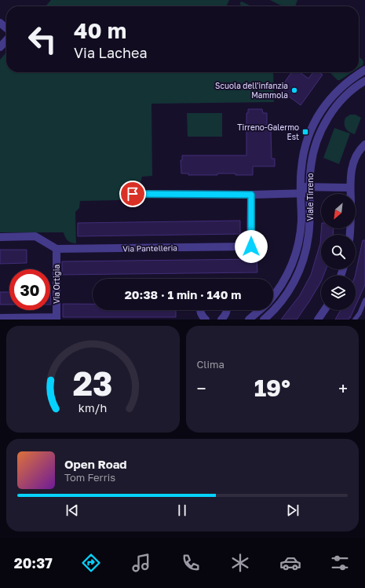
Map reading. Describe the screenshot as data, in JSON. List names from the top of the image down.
{
  "streets": {
    "street": ["Viale Tirreno", "Via Pantelleria", "Via Ortigia"]
  },
  "crossings": [
    ["Via Pantelleria", "Via Ortigia"]
  ],
  "places": {
    "other": ["Scuola dell'infanzia Mammola"],
    "transit": ["Tirreno-Galermo Est"]
  },
  "north": "bottom left",
  "page": {
    "turn": ["40 m", "Via Lachea"],
    "limit": "30",
    "trip": "20:38 · 1 min · 140 m",
    "tile": "Clima",
    "heat": ["−", "19°", "+"],
    "song": ["Open Road", "Tom Ferris"],
    "tabs": "20:37",
    "gauge": ["23", "km/h"]
  }
}
